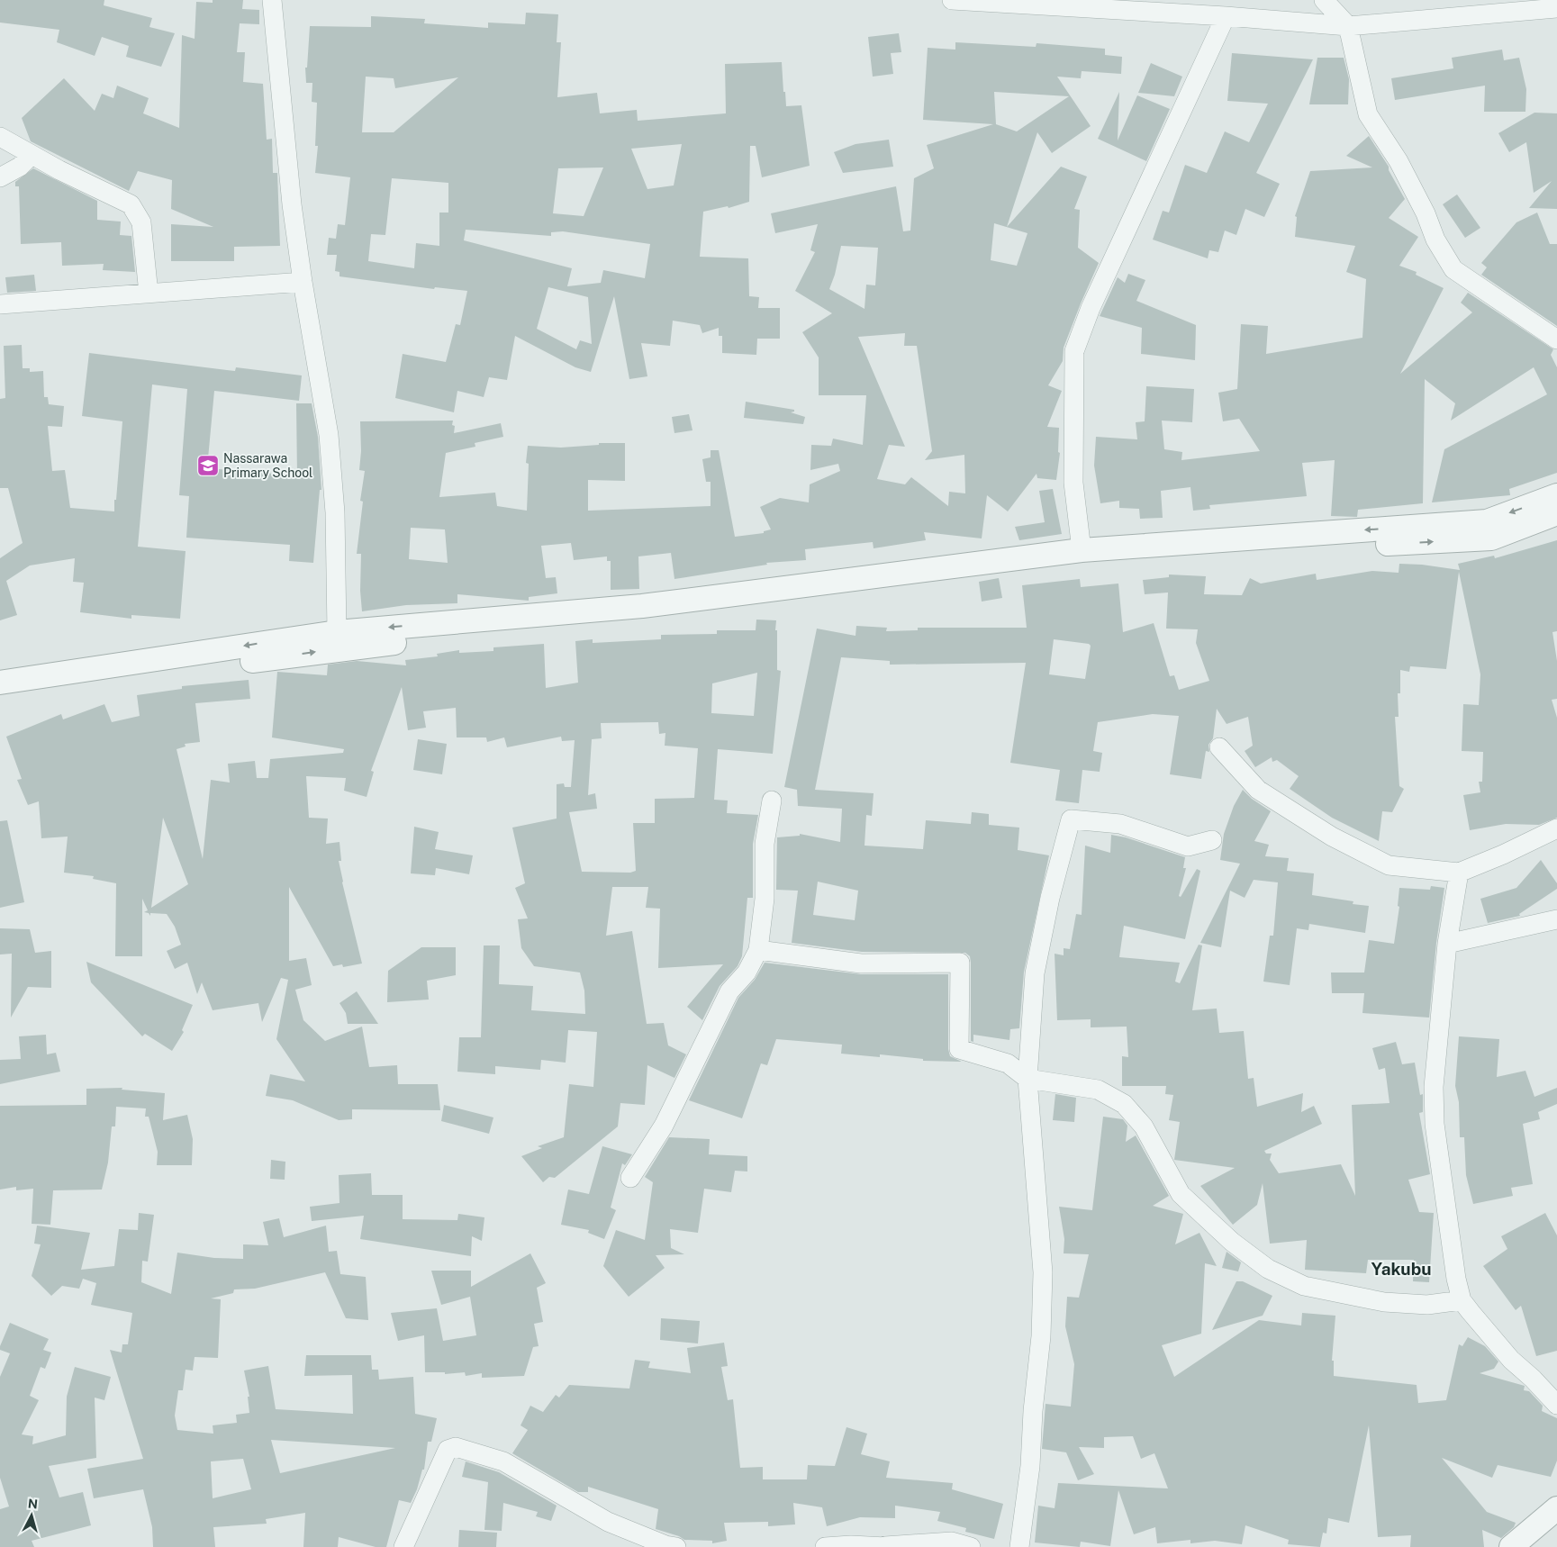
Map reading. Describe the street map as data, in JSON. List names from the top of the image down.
{
  "districts": ["Yakubu"],
  "places": {
    "school or university": ["Nassarawa Primary School"]
  },
  "north": "top"
}
